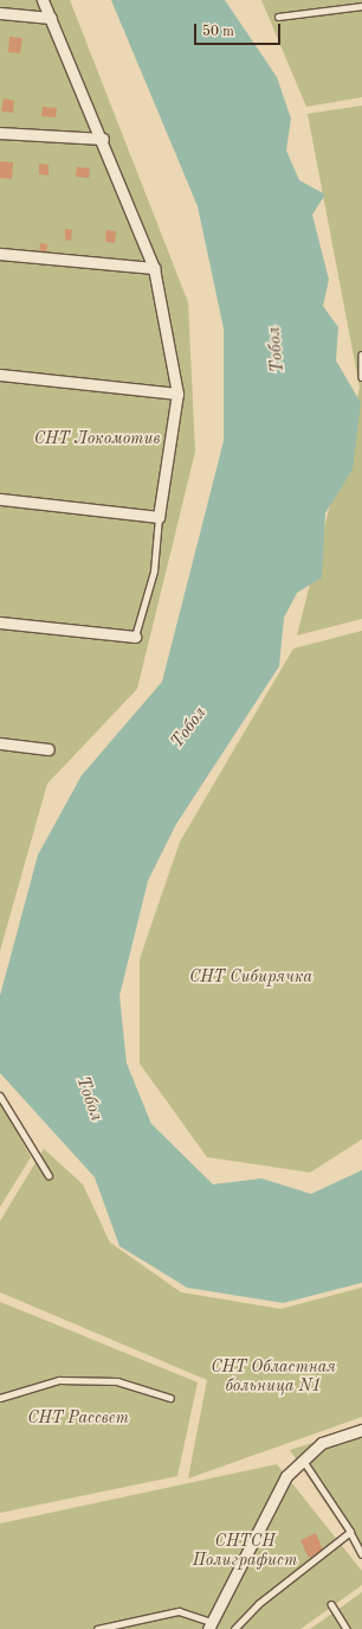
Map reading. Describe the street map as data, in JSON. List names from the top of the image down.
{
  "water": ["Тобол"],
  "parks": [
    "СНТ Локомотив",
    "СНТ Сибирячка",
    "СНТ Областная больница N1",
    "СНТ Рассвет",
    "СНТСН Полиграфист"
  ],
  "scale_bar": "50 m"
}
